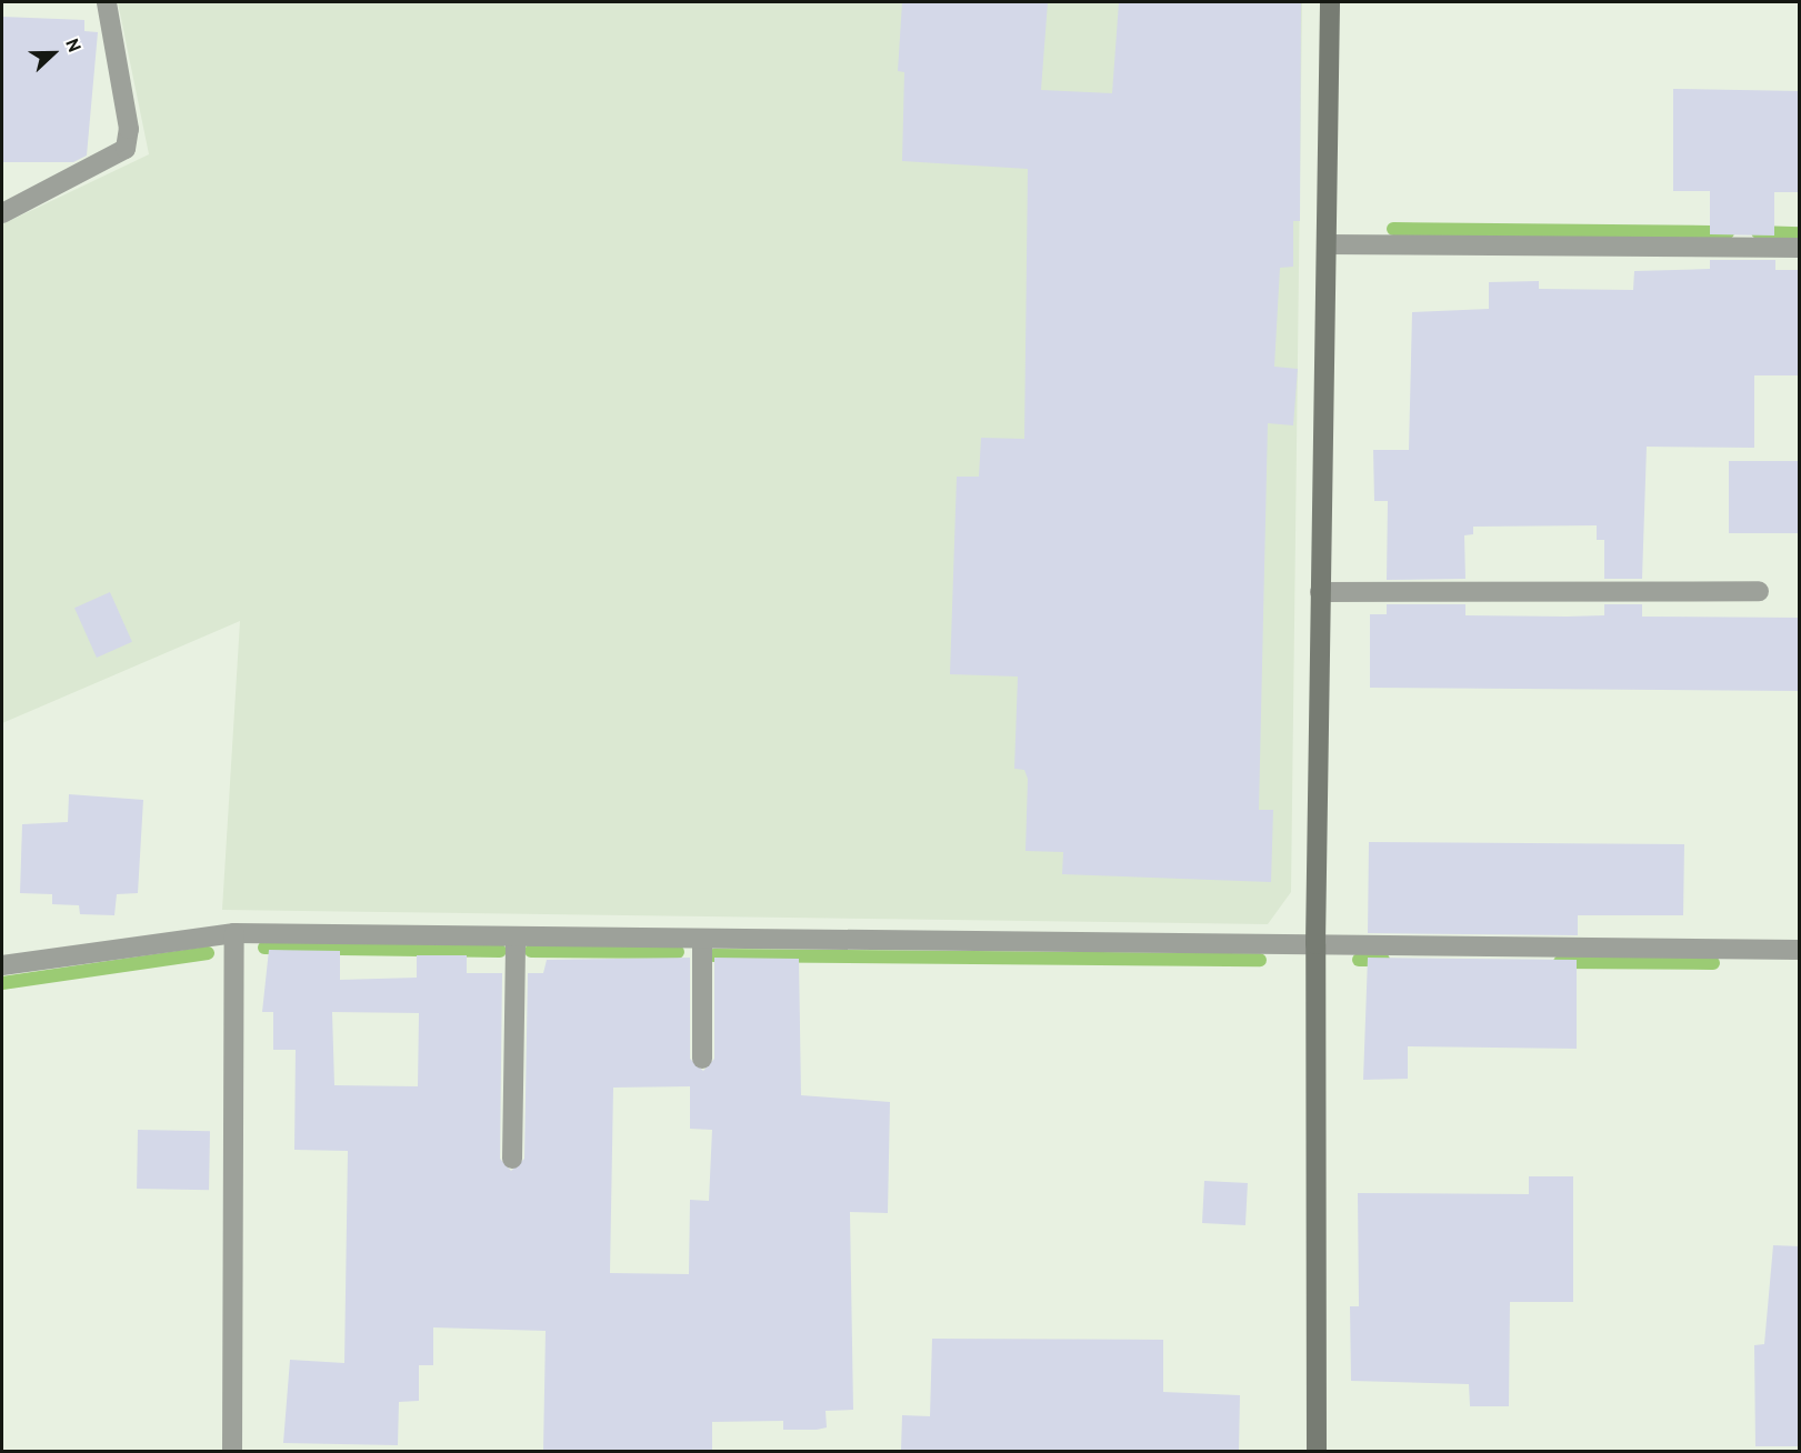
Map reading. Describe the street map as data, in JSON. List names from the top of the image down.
{
  "north": "right"
}
